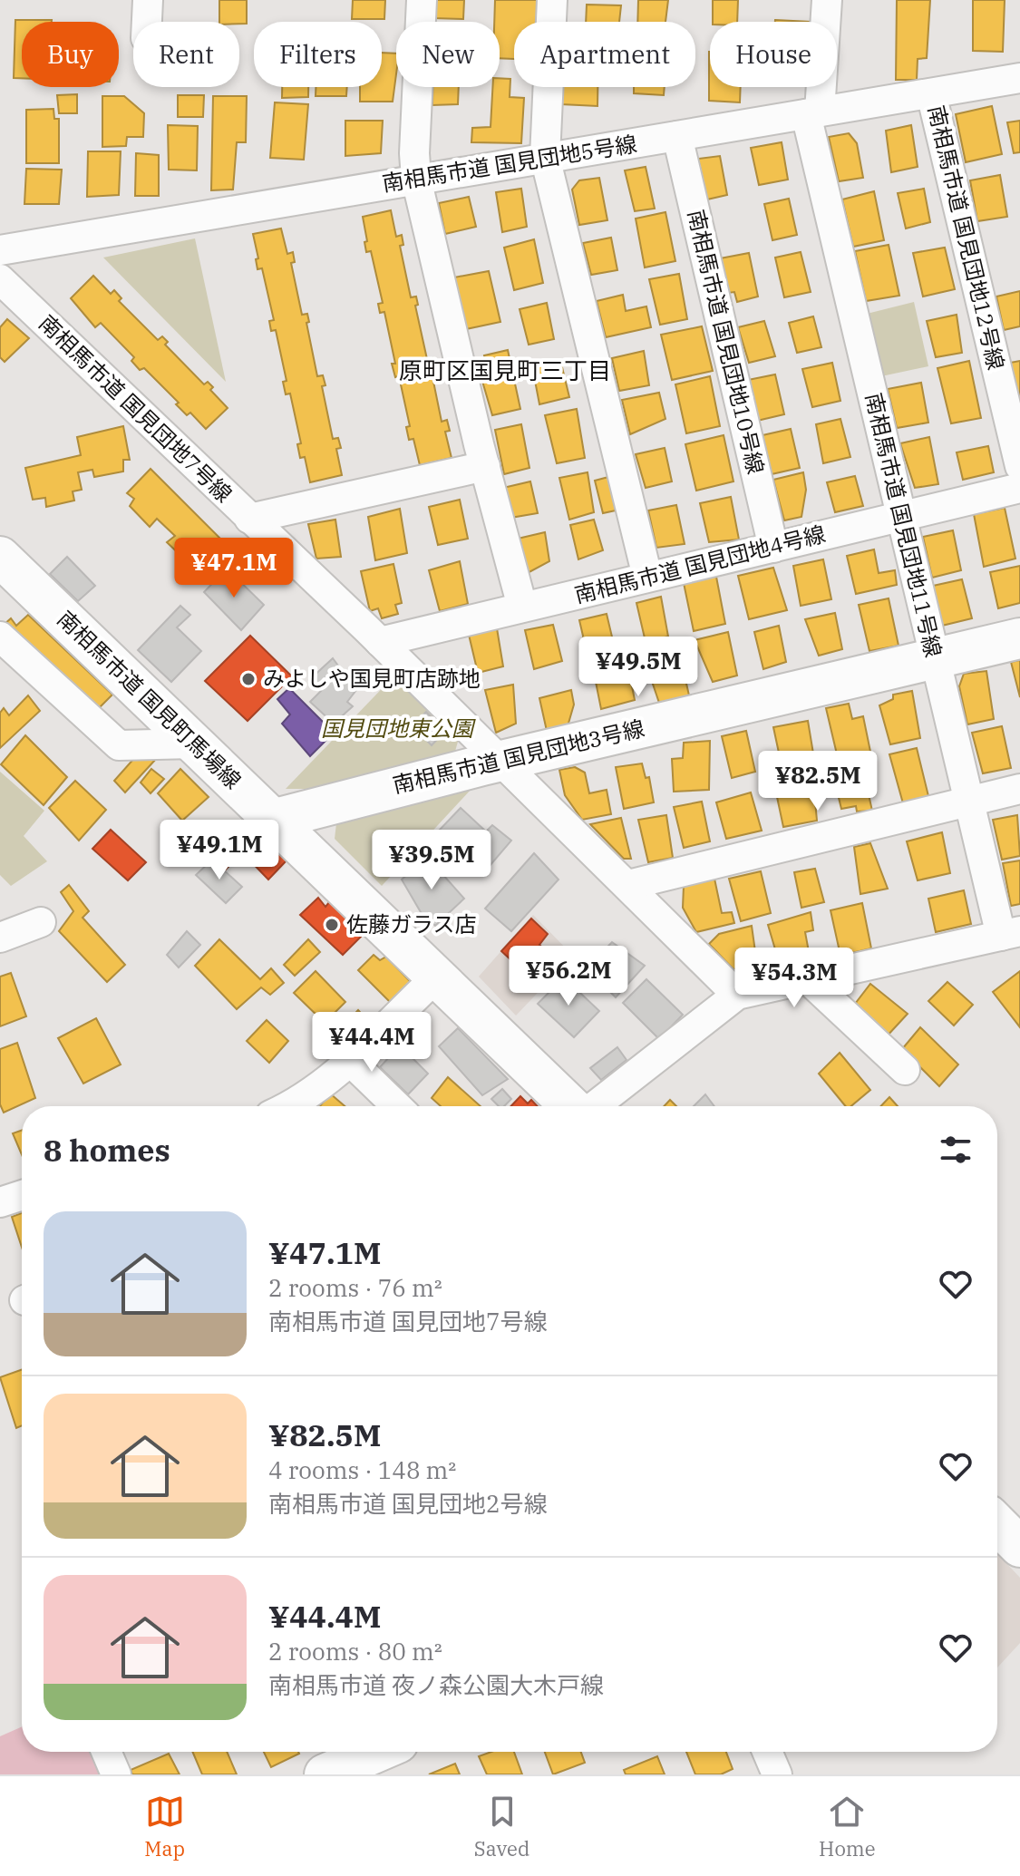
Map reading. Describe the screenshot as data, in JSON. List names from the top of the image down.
{
  "streets": {
    "street": [
      "南相馬市道 国見団地5号線",
      "南相馬市道 国見団地12号線",
      "南相馬市道 国見団地10号線",
      "南相馬市道 国見団地7号線",
      "南相馬市道 国見団地11号線",
      "南相馬市道 国見団地4号線",
      "南相馬市道 国見町馬場線",
      "南相馬市道 国見団地3号線"
    ]
  },
  "crossings": [
    ["南相馬市道 国見団地5号線", "南相馬市道 国見団地12号線"],
    ["南相馬市道 国見団地5号線", "南相馬市道 国見団地10号線"],
    ["南相馬市道 国見団地5号線", "南相馬市道 国見団地11号線"],
    ["南相馬市道 国見団地10号線", "南相馬市道 国見団地4号線"],
    ["南相馬市道 国見団地7号線", "南相馬市道 国見団地4号線"],
    ["南相馬市道 国見団地7号線", "南相馬市道 国見団地3号線"],
    ["南相馬市道 国見団地11号線", "南相馬市道 国見団地4号線"],
    ["南相馬市道 国見団地11号線", "南相馬市道 国見団地3号線"],
    ["南相馬市道 国見町馬場線", "南相馬市道 国見団地3号線"]
  ],
  "districts": ["原町区国見町三丁目"],
  "parks": ["国見団地東公園"],
  "places": ["みよしや国見町店跡地", "佐藤ガラス店"],
  "page": {
    "chip": [
      "Buy",
      "Rent",
      "Filters",
      "New",
      "Apartment",
      "House"
    ],
    "price": [
      "¥47.1M",
      "¥49.5M",
      "¥82.5M",
      "¥49.1M",
      "¥39.5M",
      "¥56.2M",
      "¥54.3M",
      "¥44.4M"
    ],
    "heading": "8 homes",
    "list": [
      {
        "name": "¥47.1M",
        "note": "2 rooms · 76 m² · 南相馬市道 国見団地7号線"
      },
      {
        "name": "¥82.5M",
        "note": "4 rooms · 148 m² · 南相馬市道 国見団地2号線"
      },
      {
        "name": "¥44.4M",
        "note": "2 rooms · 80 m² · 南相馬市道 夜ノ森公園大木戸線"
      }
    ],
    "tabs": ["Map", "Saved", "Home"]
  }
}
